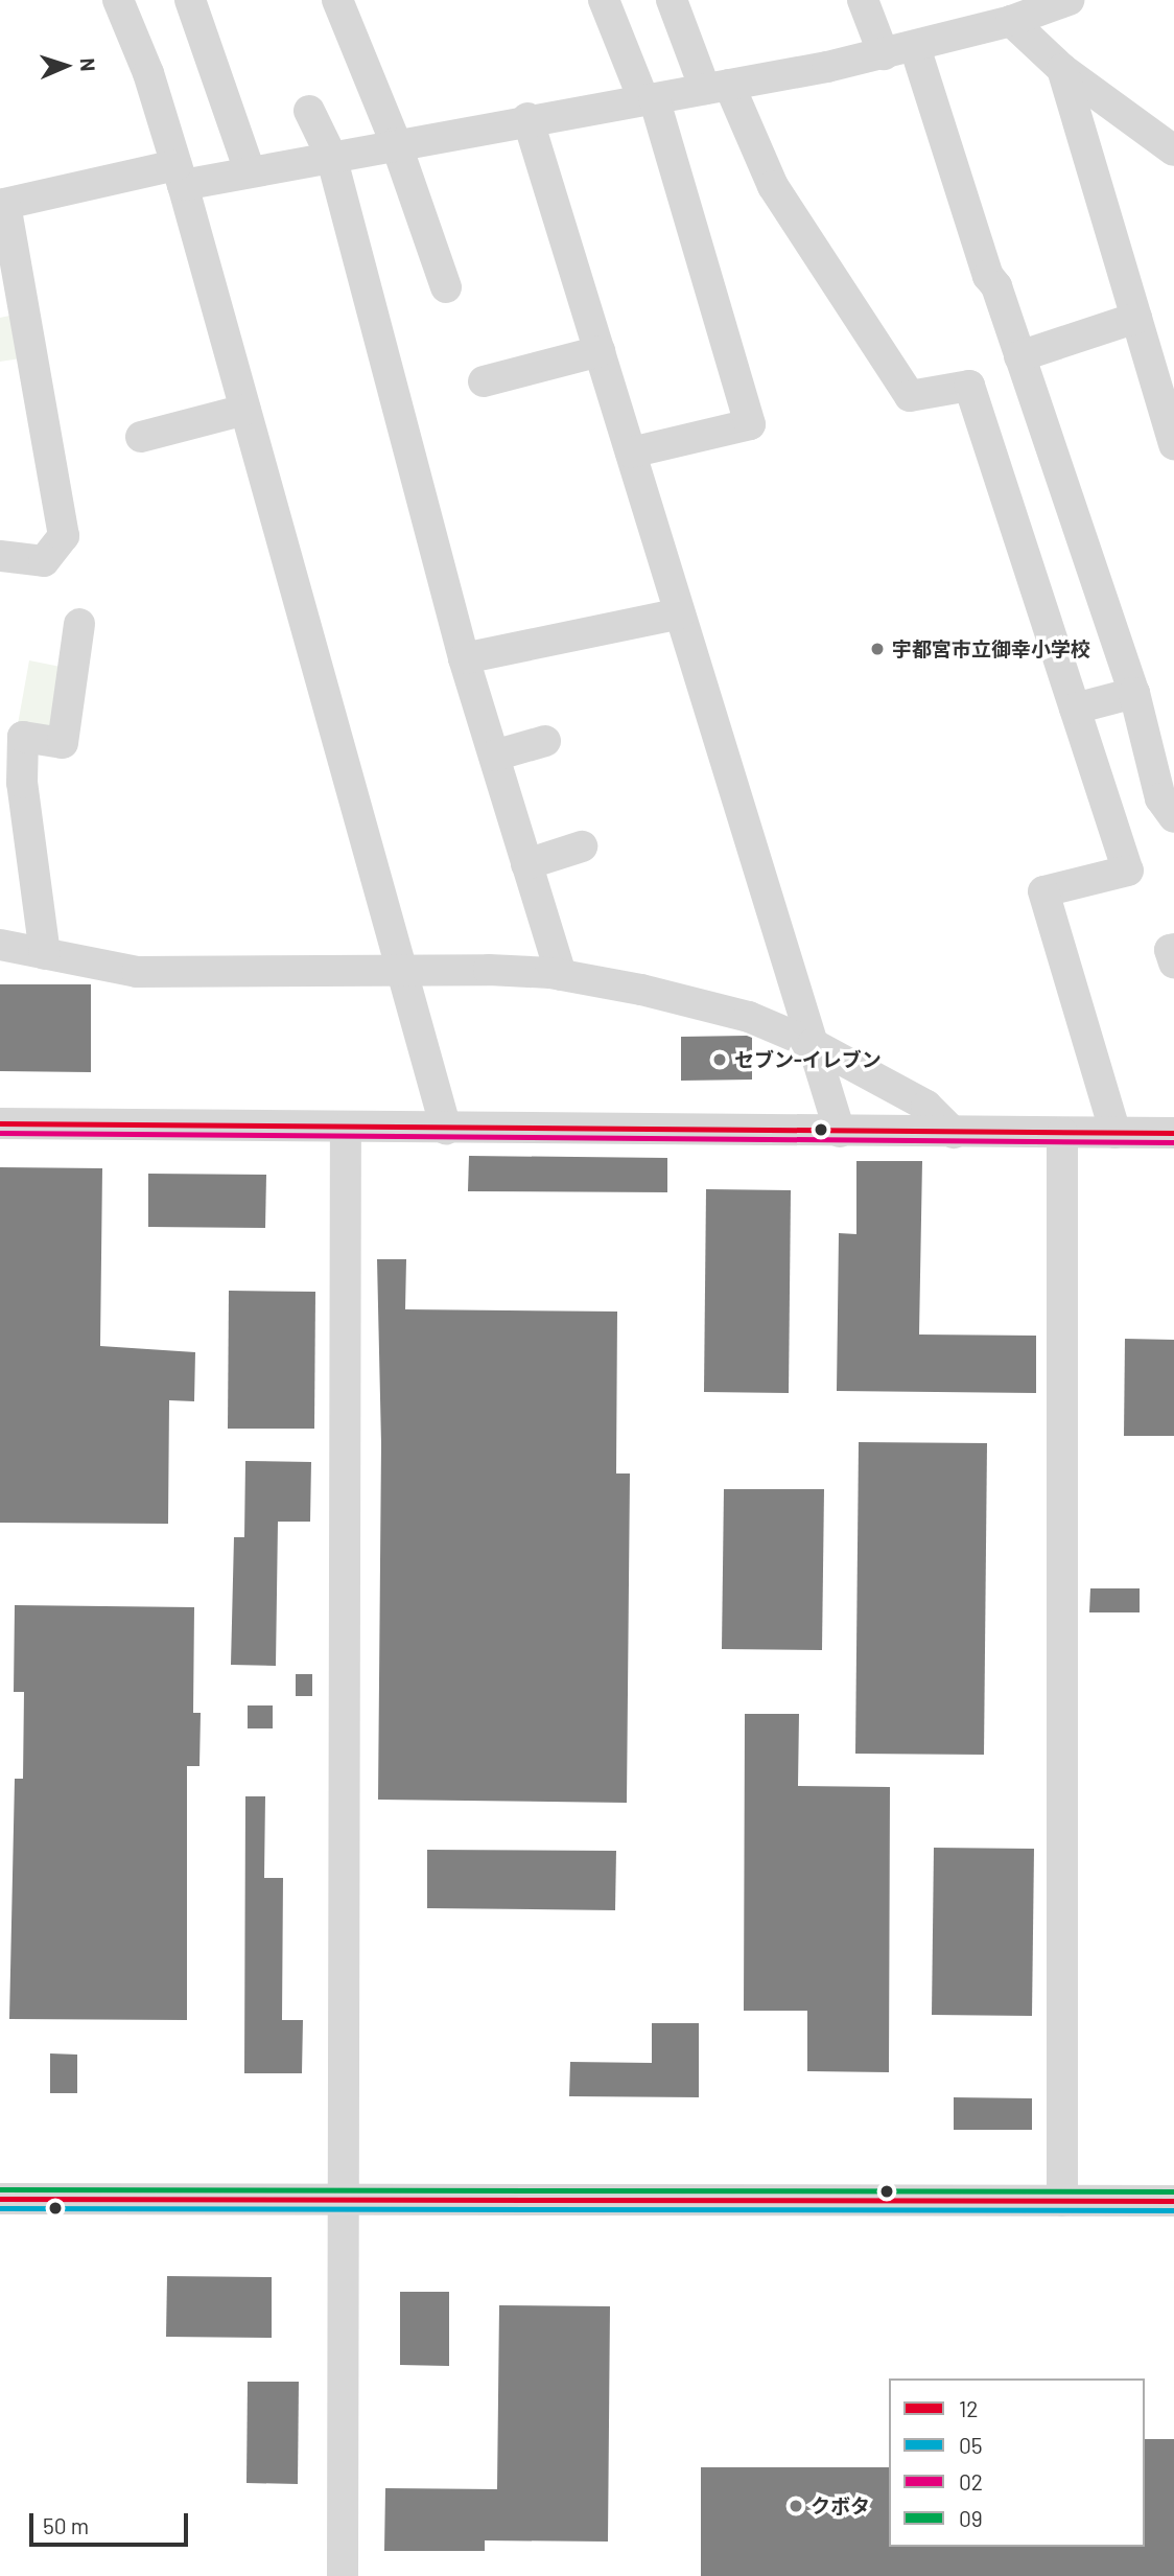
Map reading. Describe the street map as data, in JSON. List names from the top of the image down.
{
  "places": ["宇都宮市立御幸小学校", "セブン-イレブン", "クボタ"],
  "lines": [
    "transit line 12",
    "transit line 02",
    "transit line 09",
    "transit line 05"
  ],
  "legend": [
    "12",
    "05",
    "02",
    "09"
  ],
  "scale_bar": "50 m",
  "north": "right"
}
